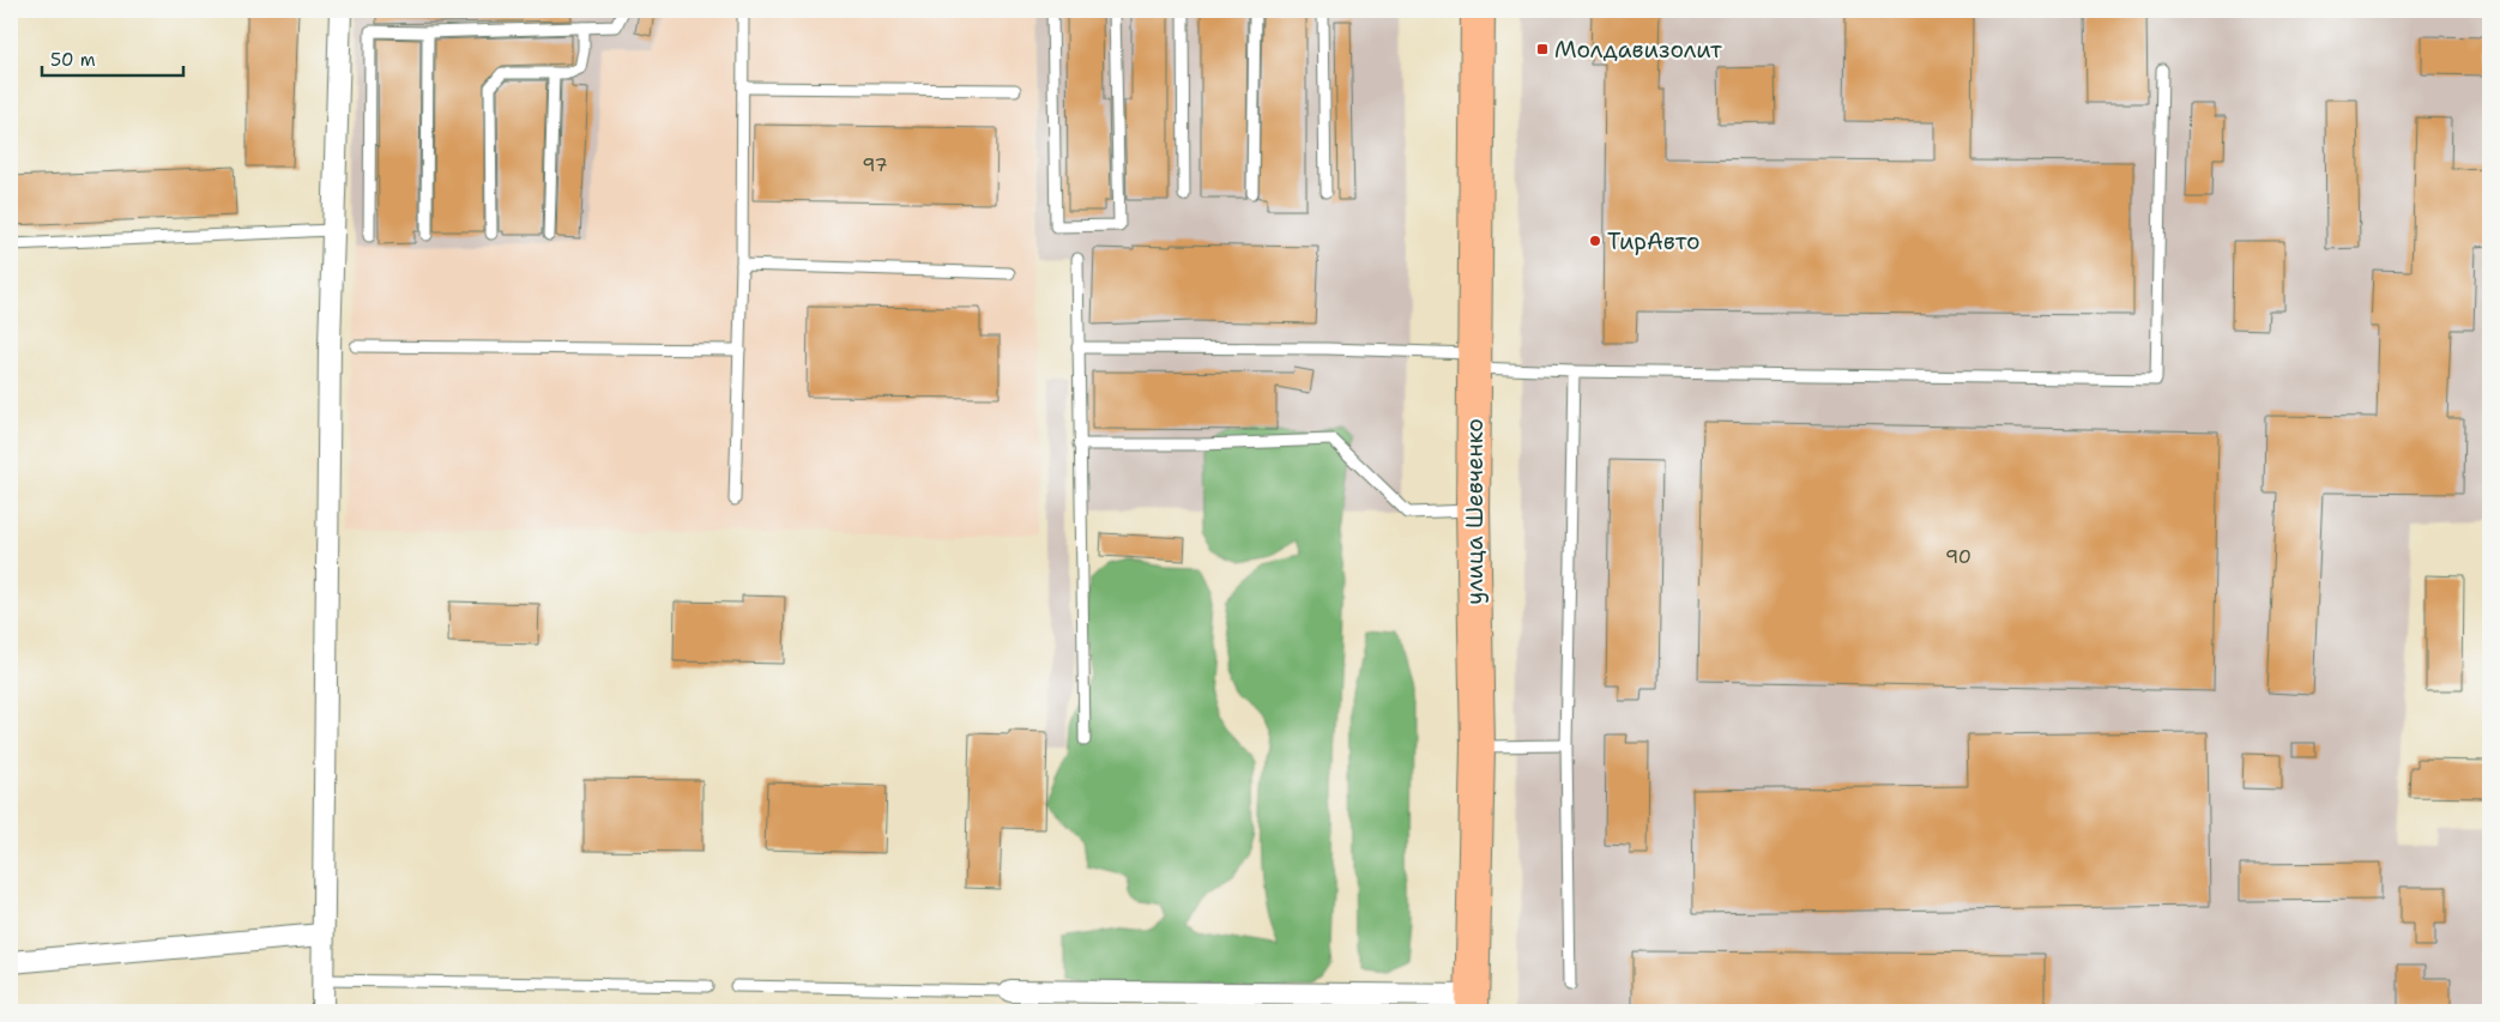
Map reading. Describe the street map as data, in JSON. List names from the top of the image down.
{
  "streets": {
    "highway": ["улица Шевченко"]
  },
  "places": {
    "transit": ["Молдавизолит"],
    "other": ["ТирАвто"]
  },
  "house_numbers": ["97", "90"],
  "scale_bar": "50 m"
}
